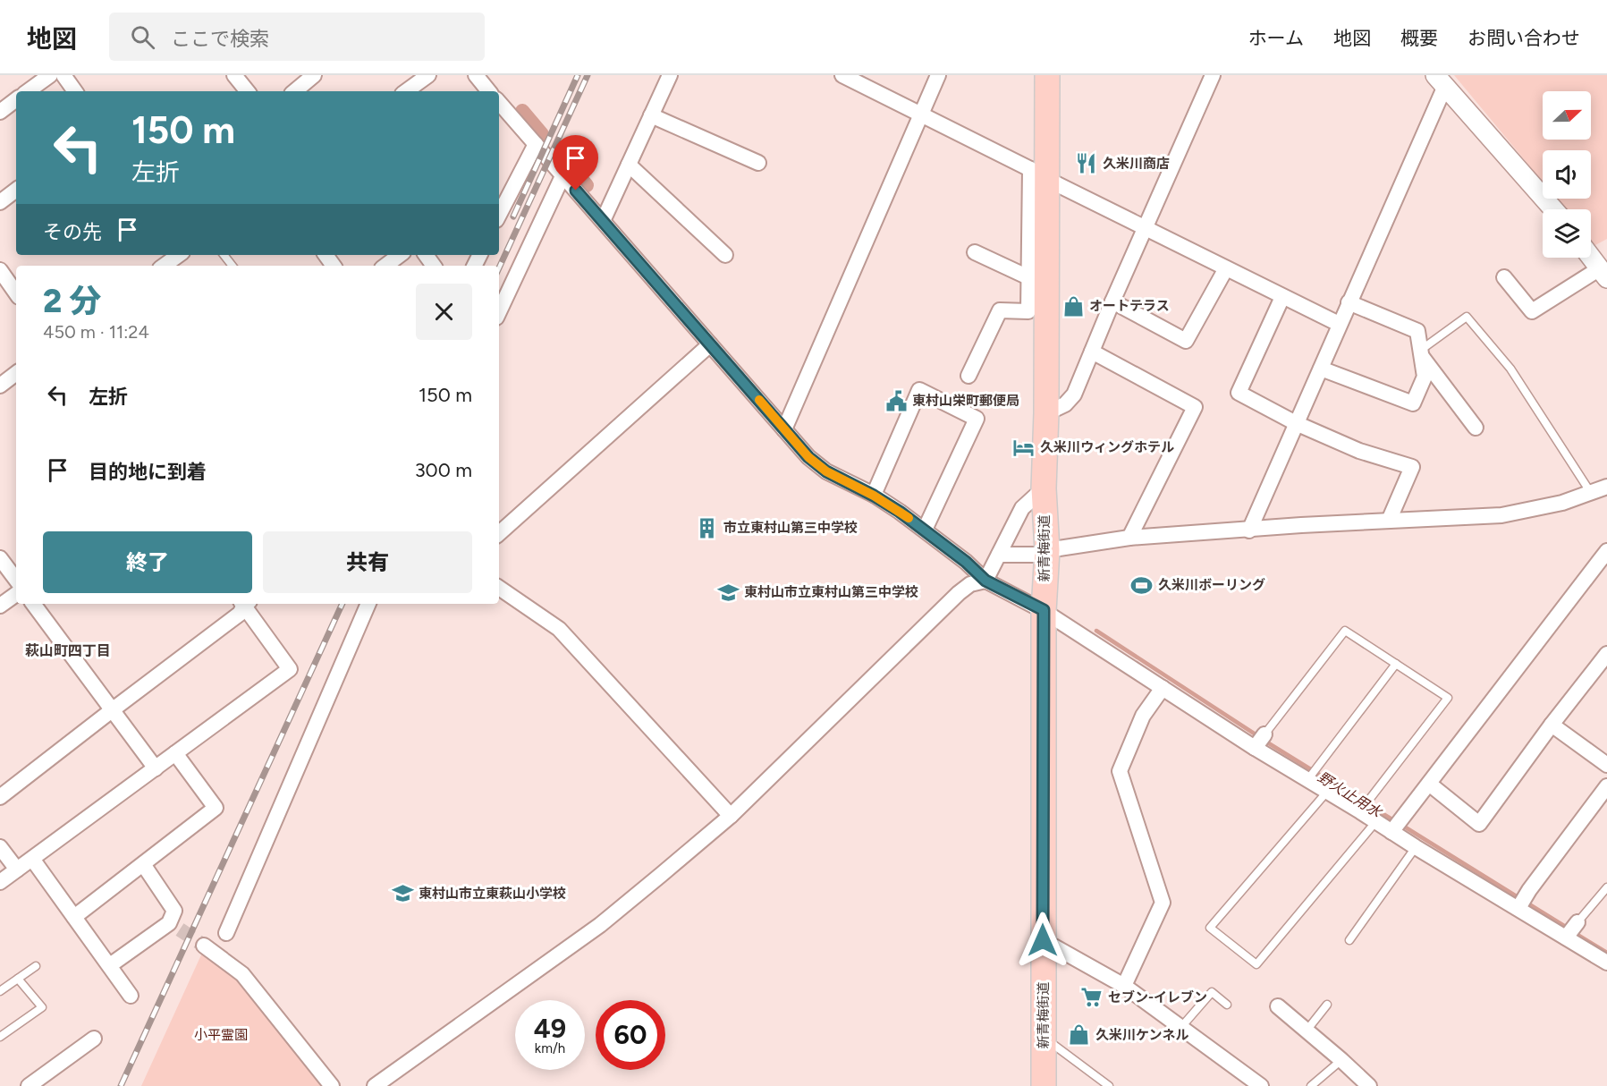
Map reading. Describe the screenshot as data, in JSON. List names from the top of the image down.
{
  "streets": {
    "main road": ["新青梅街道"]
  },
  "districts": ["萩山町四丁目"],
  "water": ["野火止用水"],
  "parks": ["小平霊園"],
  "places": {
    "restaurant": ["久米川商店"],
    "shop": ["オートテラス", "久米川ケンネル"],
    "public building": ["東村山栄町郵便局"],
    "hotel": ["久米川ウィングホテル"],
    "building": ["市立東村山第三中学校"],
    "sports": ["久米川ボーリング"],
    "school or university": ["東村山市立東村山第三中学校", "東村山市立東萩山小学校"],
    "supermarket": ["セブン-イレブン"]
  },
  "north": "right",
  "page": {
    "header": "地図",
    "search": "ここで検索",
    "nav": [
      "ホーム",
      "地図",
      "概要",
      "お問い合わせ"
    ],
    "turn": ["150 m", "左折"],
    "then": "その先",
    "heading": ["2 分", "450 m · 11:24"],
    "list": [
      {
        "name": "左折",
        "value": "150 m"
      },
      {
        "name": "目的地に到着",
        "value": "300 m"
      }
    ],
    "buttons": ["終了", "共有"],
    "speed": "49 km/h",
    "limit": "60"
  }
}
